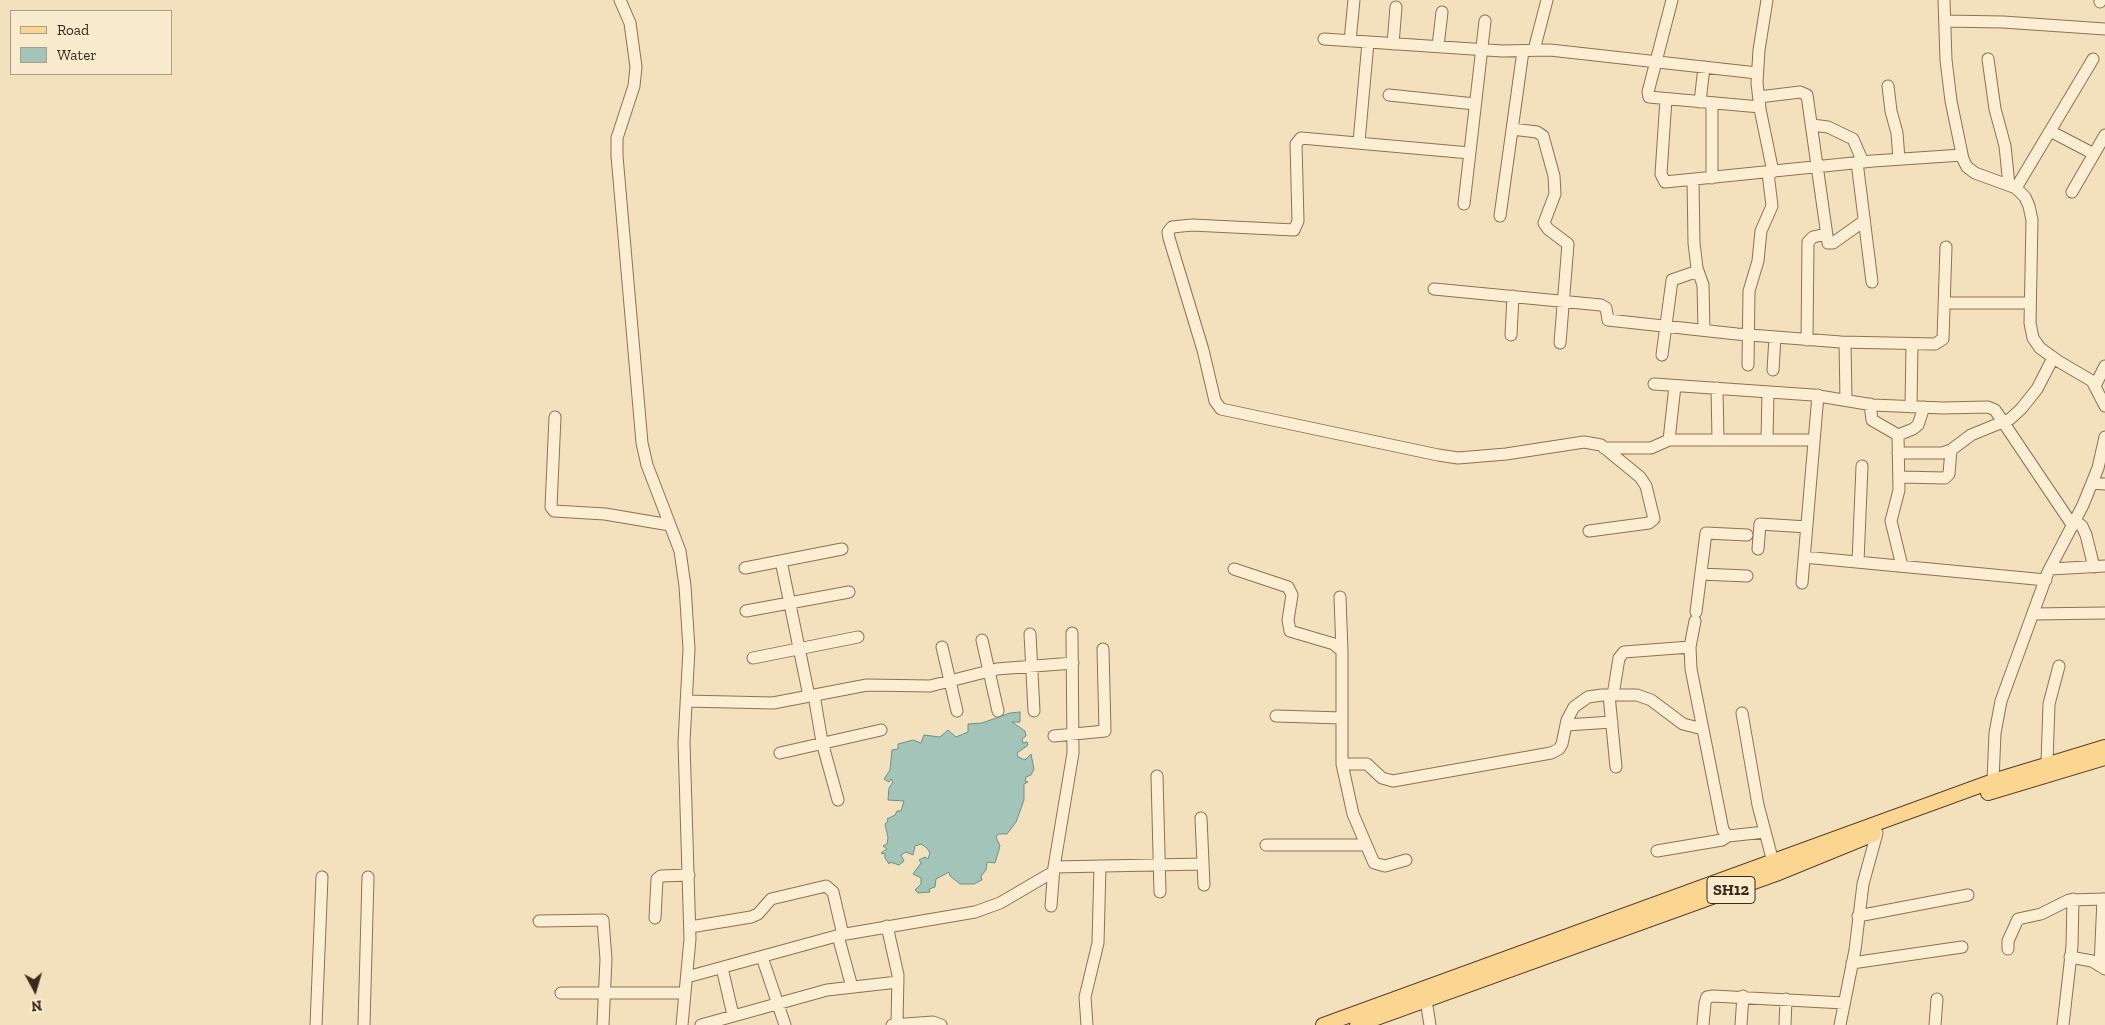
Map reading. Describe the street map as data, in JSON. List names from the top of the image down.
{
  "streets": {
    "main road": ["SH12"]
  },
  "legend": ["Road", "Water"],
  "north": "bottom"
}
